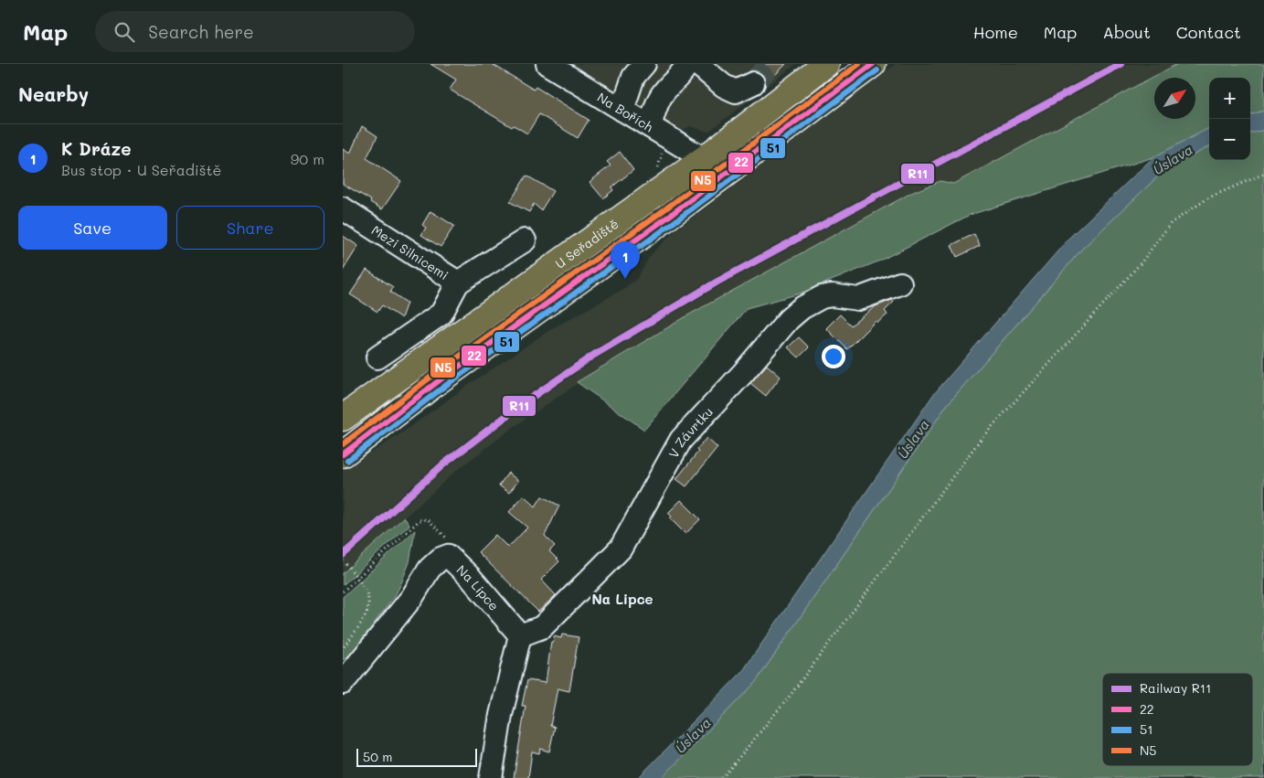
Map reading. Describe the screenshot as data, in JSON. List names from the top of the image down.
{
  "streets": {
    "main road": ["U Seřadiště"],
    "street": [
      "Na Bořích",
      "Mezi Silnicemi",
      "V Závrtku",
      "Na Lipce"
    ]
  },
  "crossings": [
    ["Na Bořích", "U Seřadiště"],
    ["V Závrtku", "Na Lipce"]
  ],
  "districts": ["Na Lipce"],
  "water": ["Úslava"],
  "lines": [
    "rail line R11",
    "transit line 22",
    "transit line N5",
    "transit line 51"
  ],
  "legend": [
    "Railway R11",
    "22",
    "51",
    "N5"
  ],
  "scale_bar": "50 m",
  "north": "top right",
  "page": {
    "header": "Map",
    "search": "Search here",
    "nav": [
      "Home",
      "Map",
      "About",
      "Contact"
    ],
    "heading": "Nearby",
    "map_buttons": ["+", "−"],
    "list": [
      {
        "mark": "1",
        "name": "K Dráze",
        "note": "Bus stop · U Seřadiště",
        "value": "90 m"
      }
    ],
    "buttons": ["Save", "Share"],
    "pins": "1",
    "scale": "50 m"
  }
}
